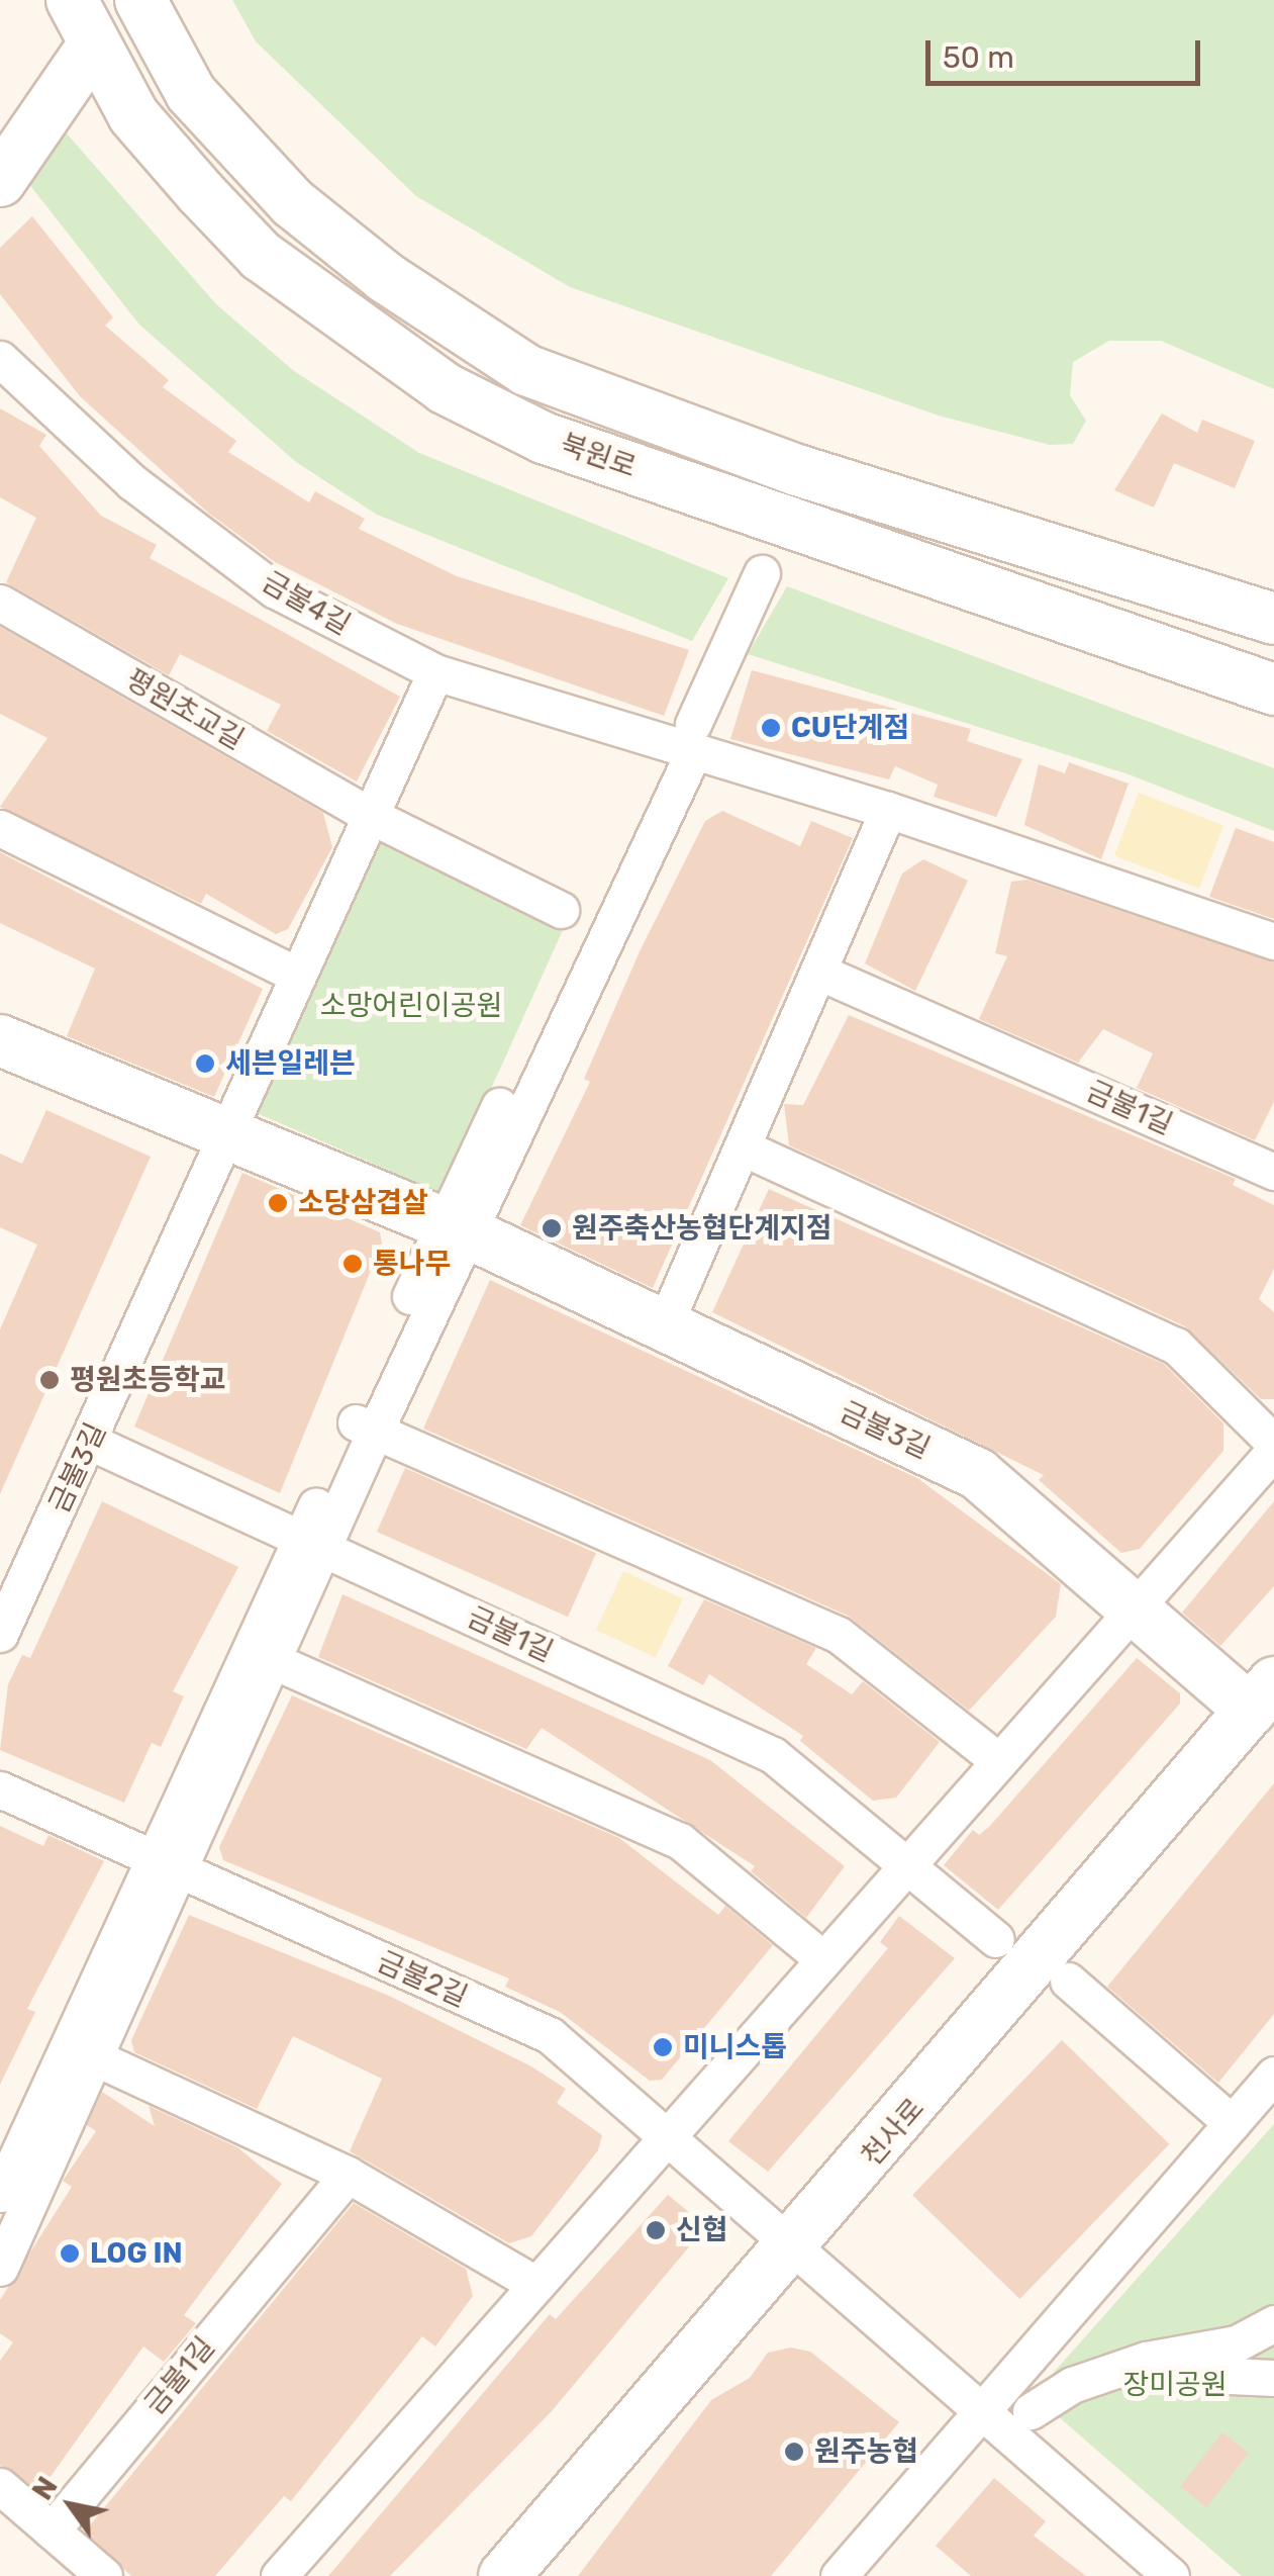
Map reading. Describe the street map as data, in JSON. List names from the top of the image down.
{
  "streets": {
    "street": [
      "북원로",
      "금불4길",
      "평원초교길",
      "금불1길",
      "금불3길",
      "금불2길",
      "천사로"
    ]
  },
  "crossings": [
    ["금불1길", "금불3길"],
    ["금불3길", "천사로"],
    ["금불2길", "천사로"]
  ],
  "parks": ["소망어린이공원", "장미공원"],
  "places": [
    "CU단계점",
    "세븐일레븐",
    "소당삼겹살",
    "원주축산농협단계지점",
    "통나무",
    "평원초등학교",
    "미니스톱",
    "신협",
    "LOG IN",
    "원주농협"
  ],
  "scale_bar": "50 m",
  "north": "top left"
}
